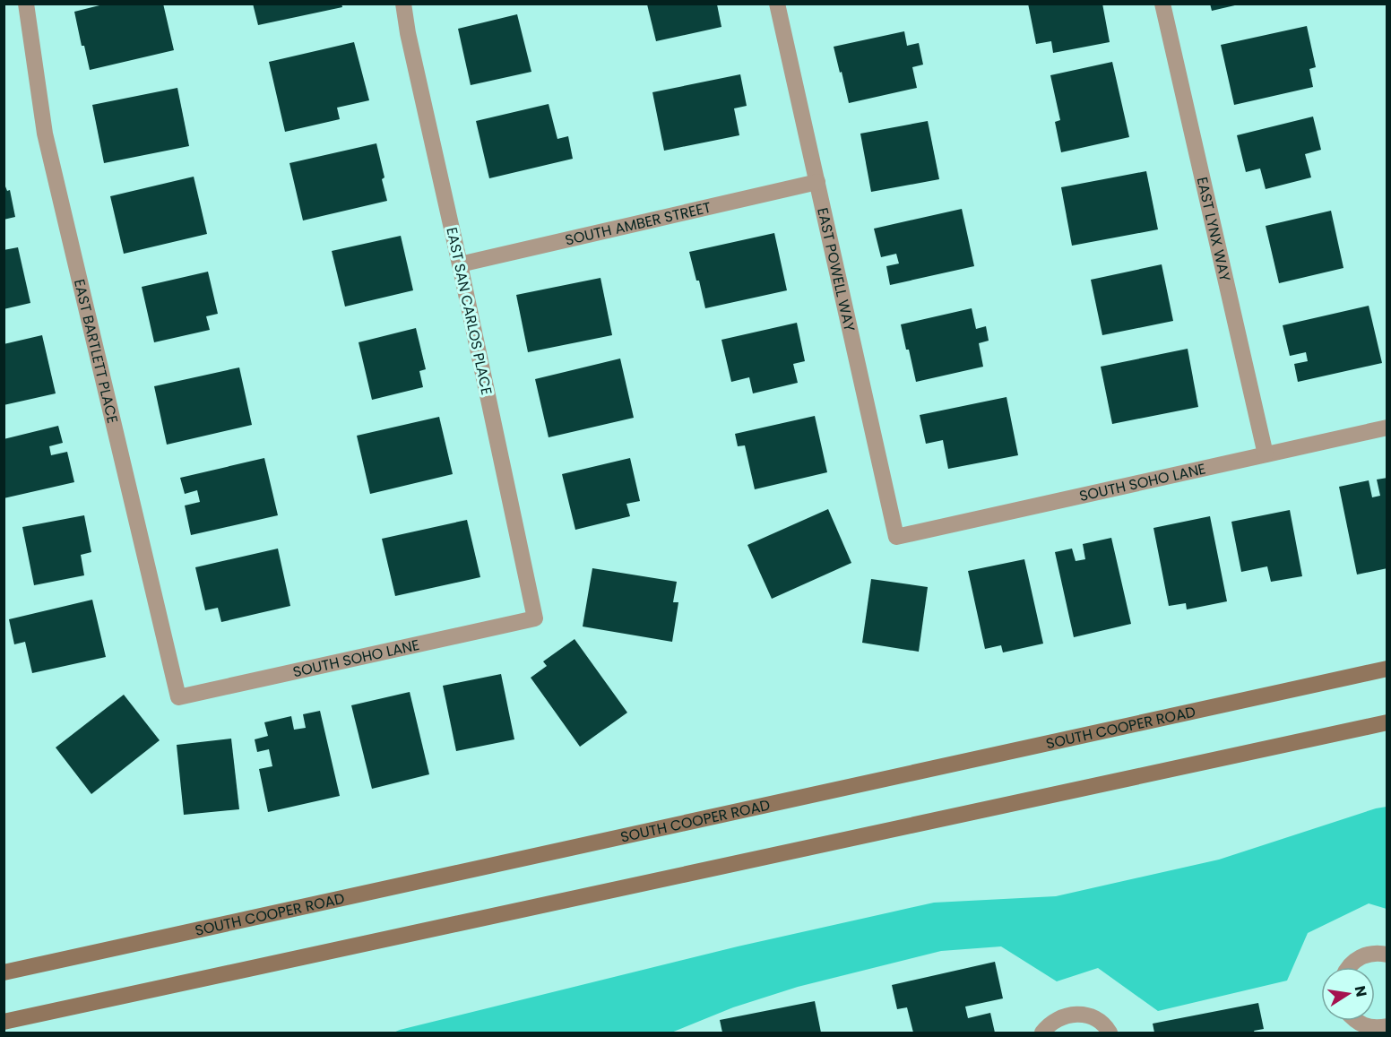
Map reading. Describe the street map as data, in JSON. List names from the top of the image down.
{
  "streets": {
    "main road": ["SOUTH COOPER ROAD"],
    "street": [
      "SOUTH AMBER STREET",
      "EAST LYNX WAY",
      "EAST POWELL WAY",
      "EAST SAN CARLOS PLACE",
      "EAST BARTLETT PLACE",
      "SOUTH SOHO LANE"
    ]
  },
  "crossings": [
    ["SOUTH AMBER STREET", "EAST POWELL WAY"],
    ["SOUTH AMBER STREET", "EAST SAN CARLOS PLACE"],
    ["EAST LYNX WAY", "SOUTH SOHO LANE"],
    ["EAST POWELL WAY", "SOUTH SOHO LANE"],
    ["EAST SAN CARLOS PLACE", "SOUTH SOHO LANE"],
    ["EAST BARTLETT PLACE", "SOUTH SOHO LANE"]
  ],
  "north": "right"
}
